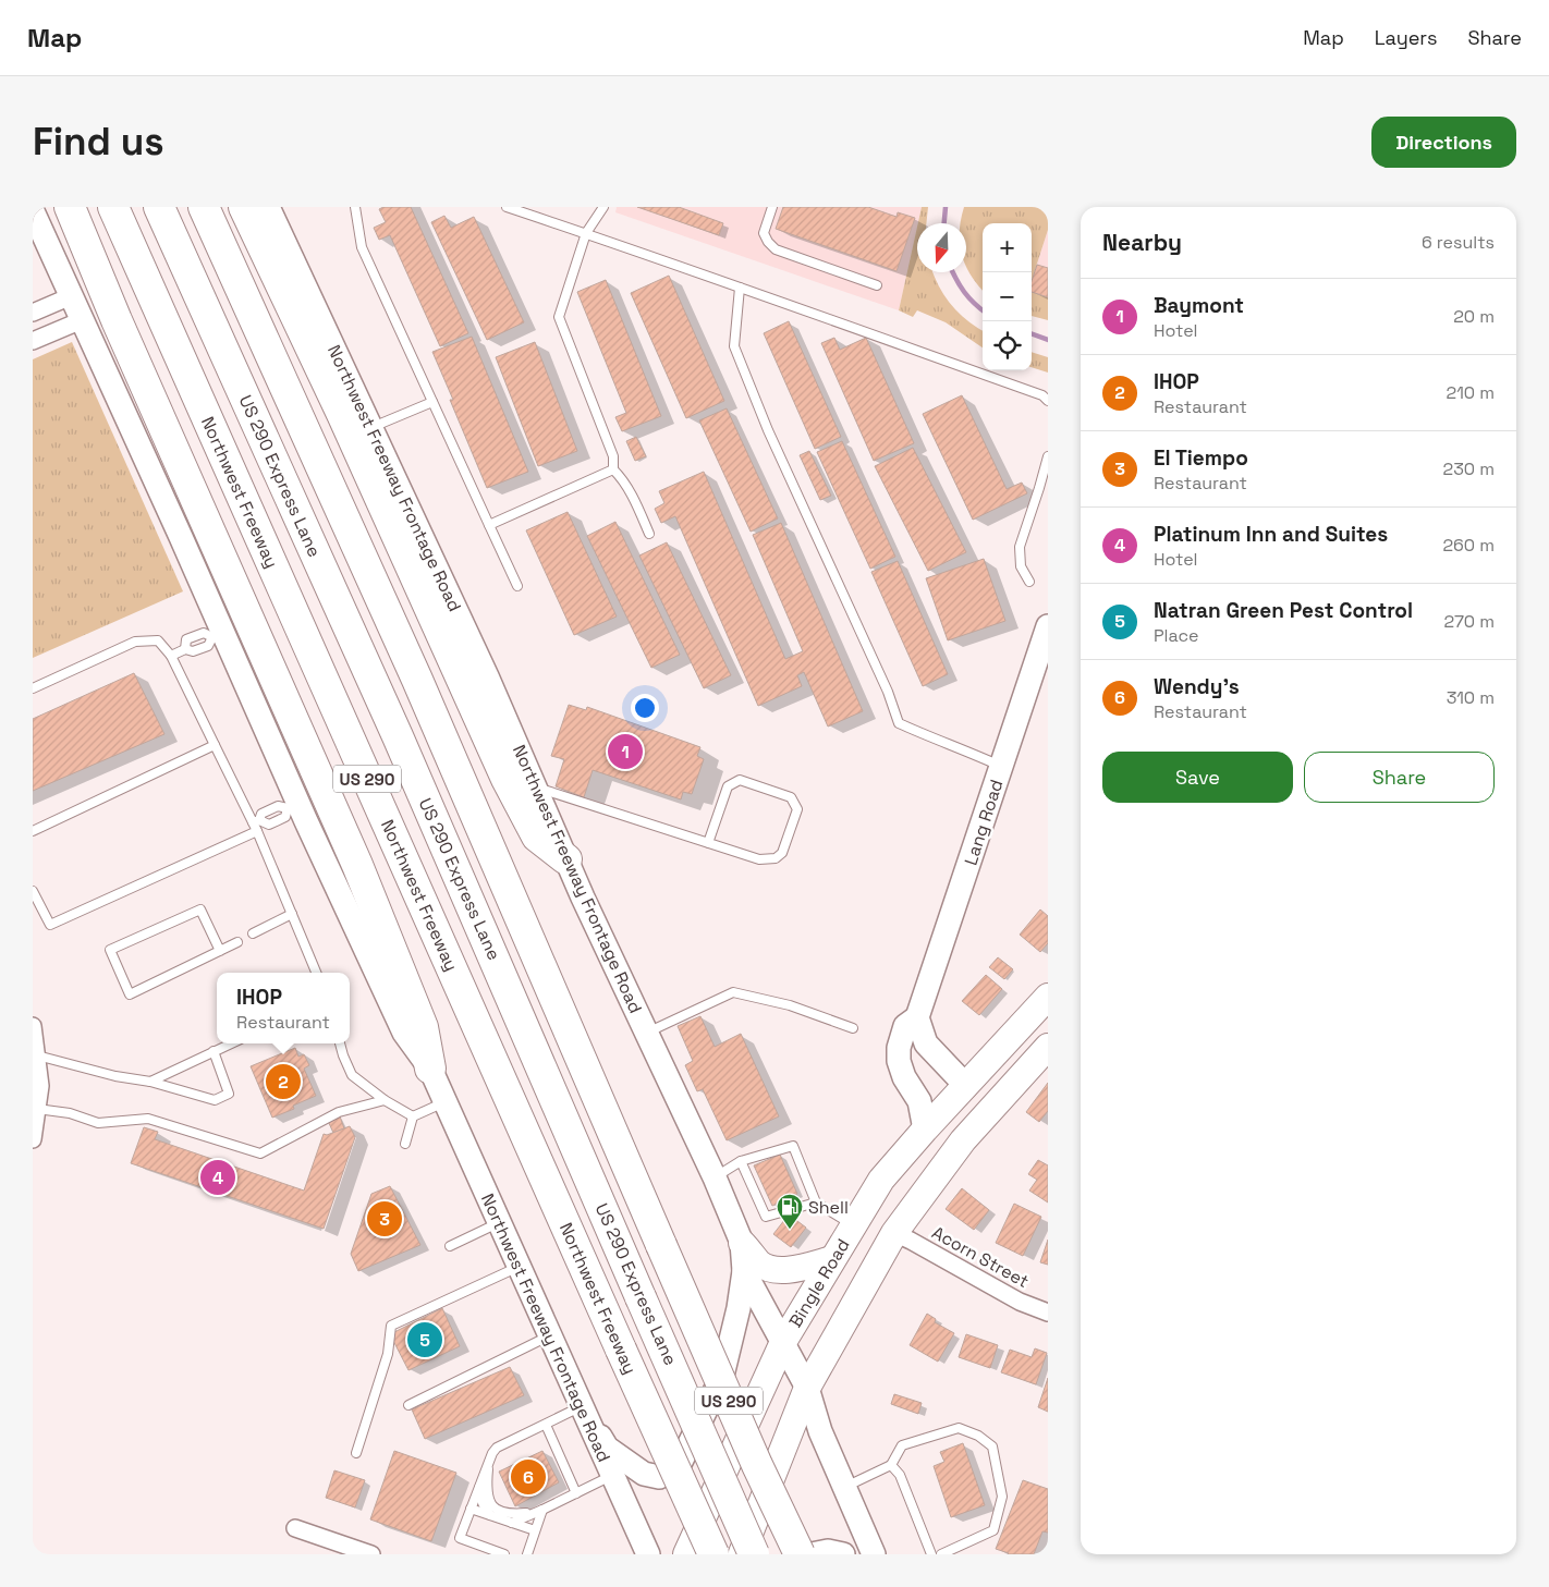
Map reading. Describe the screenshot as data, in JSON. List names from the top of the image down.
{
  "streets": {
    "highway": ["US 290 Express Lane", "Northwest Freeway", "US 290"],
    "main road": ["Northwest Freeway Frontage Road", "Lang Road", "Bingle Road"],
    "street": ["Acorn Street"]
  },
  "crossings": [
    ["Northwest Freeway Frontage Road", "Bingle Road"],
    ["Lang Road", "Bingle Road"]
  ],
  "places": {
    "fuel station": ["Shell"]
  },
  "north": "bottom",
  "page": {
    "header": "Map",
    "nav": ["Map", "Layers", "Share"],
    "buttons": [
      "Directions",
      ["Save", "Share"]
    ],
    "title": "Find us",
    "heading": ["Nearby", "6 results"],
    "map_buttons": ["+", "−"],
    "list": [
      {
        "mark": "1",
        "name": "Baymont",
        "note": "Hotel",
        "value": "20 m"
      },
      {
        "mark": "2",
        "name": "IHOP",
        "note": "Restaurant",
        "value": "210 m"
      },
      {
        "mark": "3",
        "name": "El Tiempo",
        "note": "Restaurant",
        "value": "230 m"
      },
      {
        "mark": "4",
        "name": "Platinum Inn and Suites",
        "note": "Hotel",
        "value": "260 m"
      },
      {
        "mark": "5",
        "name": "Natran Green Pest Control",
        "note": "Place",
        "value": "270 m"
      },
      {
        "mark": "6",
        "name": "Wendy's",
        "note": "Restaurant",
        "value": "310 m"
      }
    ],
    "pins": [
      "1",
      "2",
      "4",
      "3",
      "5",
      "6"
    ],
    "popup": ["IHOP", "Restaurant"]
  }
}
